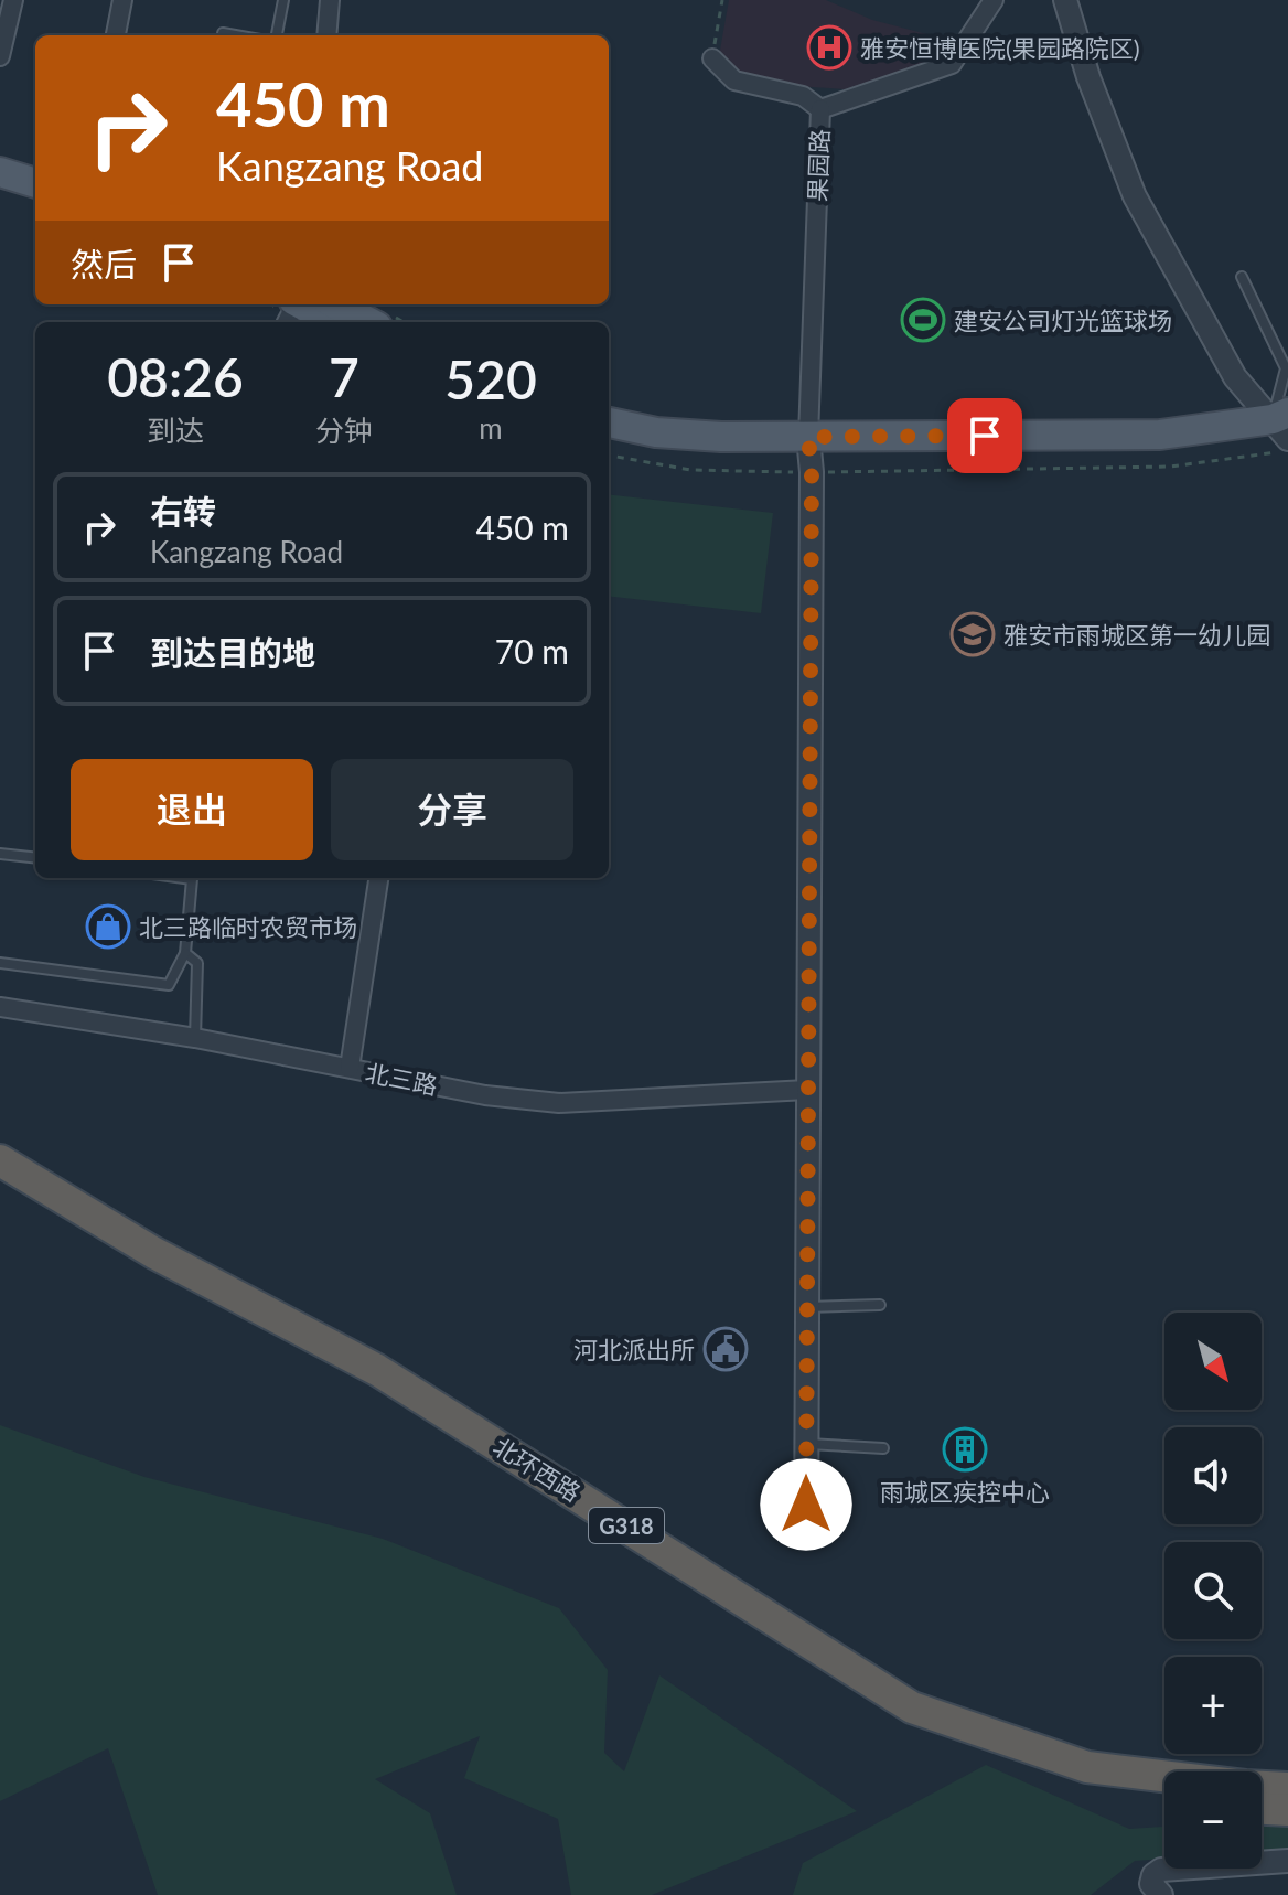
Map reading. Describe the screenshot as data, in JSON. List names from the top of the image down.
{
  "streets": {
    "highway": ["北环西路", "G318"],
    "street": ["果园路", "北三路"]
  },
  "places": {
    "hospital": ["雅安恒博医院(果园路院区)"],
    "sports": ["建安公司灯光篮球场"],
    "school or university": ["雅安市雨城区第一幼儿园"],
    "shop": ["北三路临时农贸市场"],
    "public building": ["河北派出所"],
    "building": ["雨城区疾控中心"]
  },
  "north": "bottom right",
  "page": {
    "turn": ["450 m", "Kangzang Road"],
    "then": "然后",
    "eta": [
      "08:26",
      "到达",
      "7",
      "分钟",
      "520",
      "m"
    ],
    "list": [
      {
        "name": "右转",
        "note": "Kangzang Road",
        "value": "450 m"
      },
      {
        "name": "到达目的地",
        "value": "70 m"
      }
    ],
    "buttons": ["退出", "分享"],
    "map_buttons": ["+", "−"]
  }
}
